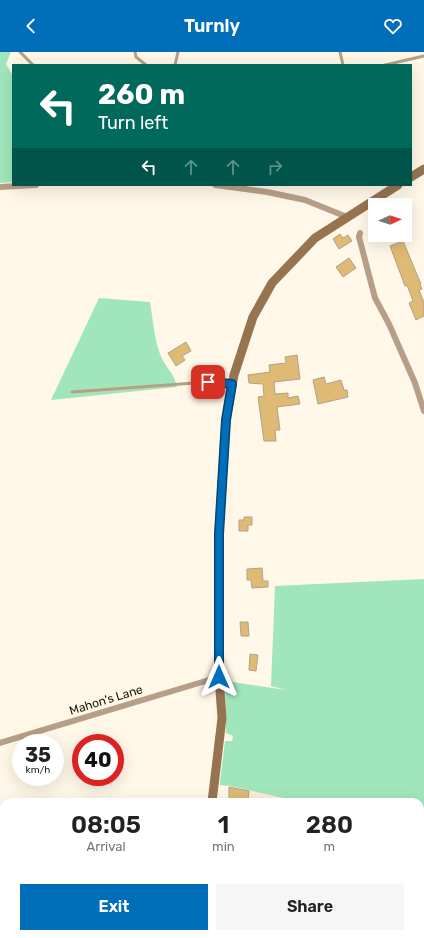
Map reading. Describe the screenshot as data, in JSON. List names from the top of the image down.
{
  "streets": {
    "street": ["Mahon's Lane"]
  },
  "north": "right",
  "page": {
    "header": "Turnly",
    "turn": ["260 m", "Turn left"],
    "speed": "35 km/h",
    "limit": "40",
    "eta": [
      "08:05",
      "Arrival",
      "1",
      "min",
      "280",
      "m"
    ],
    "buttons": ["Exit", "Share"]
  }
}
